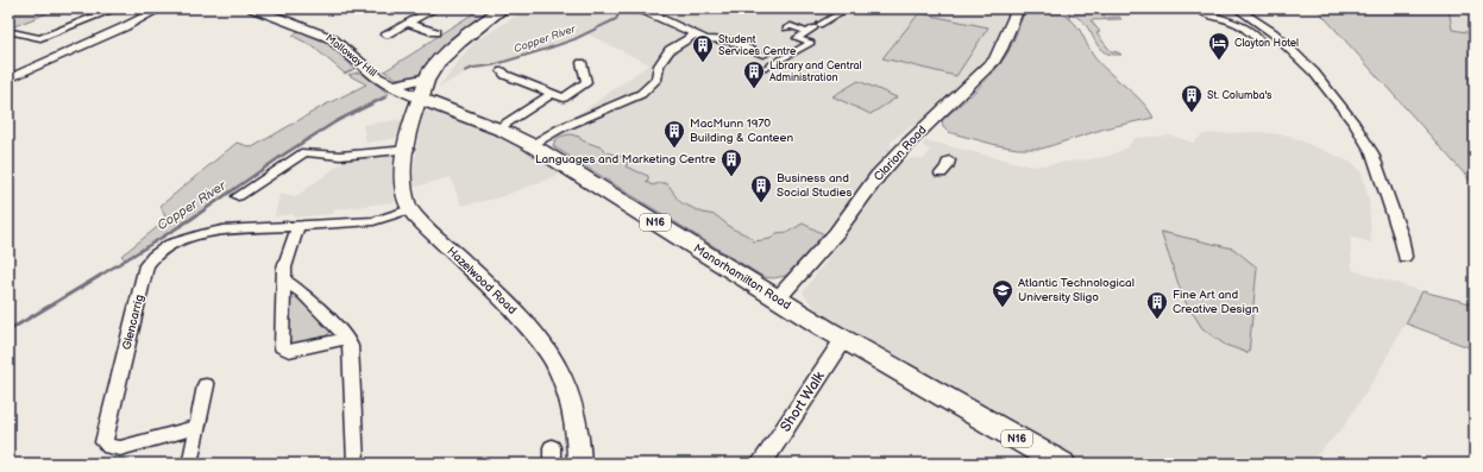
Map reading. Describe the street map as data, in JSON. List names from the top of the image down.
{
  "streets": {
    "highway": ["N16", "Manorhamilton Road"],
    "main road": ["Molloway Hill", "Hazelwood Road"],
    "street": ["Clarion Road", "Glencarrig", "Short Walk"]
  },
  "crossings": [
    ["Molloway Hill", "Manorhamilton Road"],
    ["Clarion Road", "Manorhamilton Road"],
    ["Manorhamilton Road", "Short Walk"],
    ["Hazelwood Road", "Glencarrig"]
  ],
  "water": ["Copper River"],
  "places": {
    "hotel": ["Clayton Hotel"],
    "building": [
      "Student Services Centre",
      "Library and Central Administration",
      "St. Columba's",
      "MacMunn 1970 Building & Canteen",
      "Languages and Marketing Centre",
      "Business and Social Studies",
      "Fine Art and Creative Design"
    ],
    "school or university": ["Atlantic Technological University Sligo"]
  }
}
